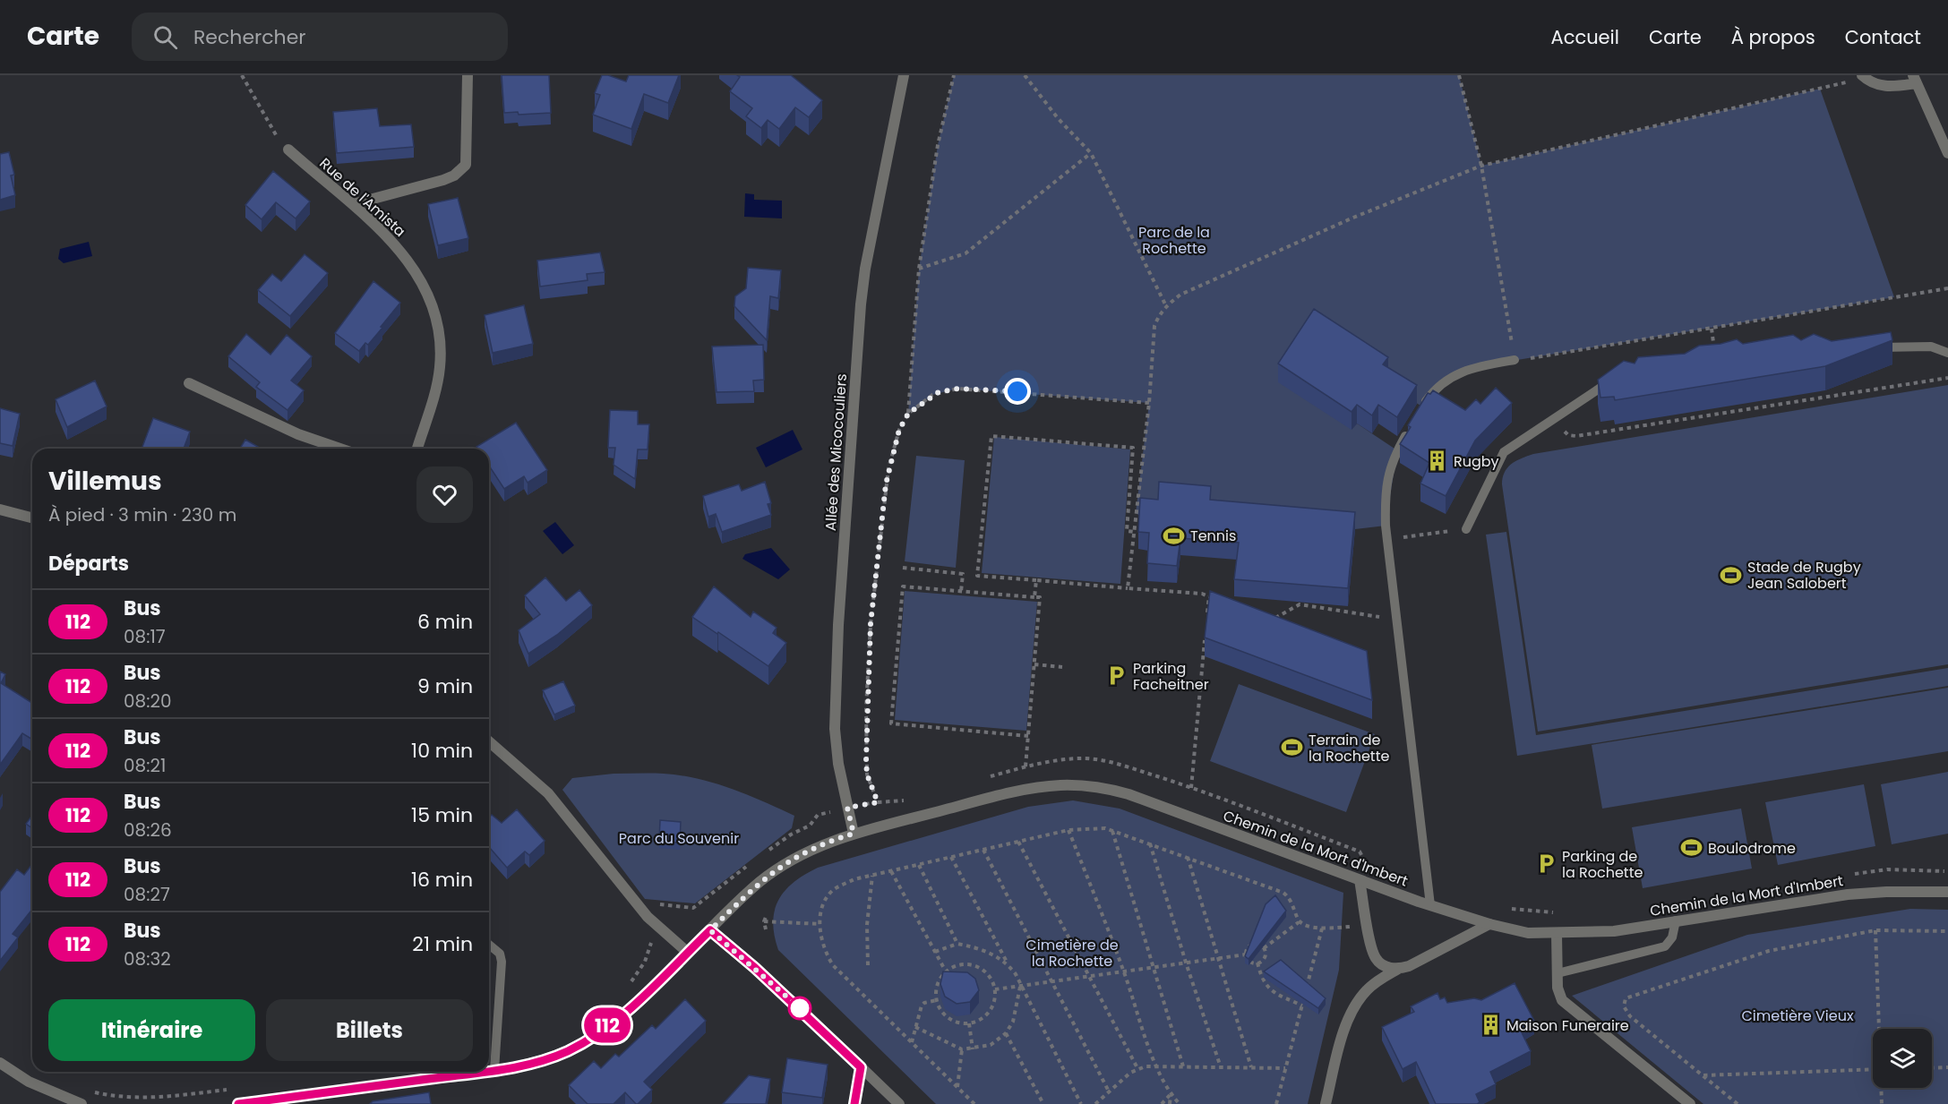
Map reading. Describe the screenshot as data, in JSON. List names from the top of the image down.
{
  "streets": {
    "street": ["Rue de l'Amista", "Allée des Micocouliers", "Chemin de la Mort d'Imbert"]
  },
  "crossings": [
    ["Allée des Micocouliers", "Chemin de la Mort d'Imbert"]
  ],
  "parks": [
    "Parc de la Rochette",
    "Parc du Souvenir",
    "Cimetière de la Rochette",
    "Cimetière Vieux"
  ],
  "places": {
    "building": ["Rugby", "Maison Funeraire"],
    "sports": [
      "Tennis",
      "Stade de Rugby Jean Salobert",
      "Terrain de la Rochette",
      "Boulodrome"
    ],
    "parking": ["Parking Facheitner", "Parking de la Rochette"]
  },
  "lines": ["bus line 112"],
  "page": {
    "header": "Carte",
    "search": "Rechercher",
    "nav": [
      "Accueil",
      "Carte",
      "À propos",
      "Contact"
    ],
    "on_map": "112",
    "heading": [
      ["Villemus", "À pied · 3 min · 230 m"],
      "Départs"
    ],
    "list": [
      {
        "mark": "112",
        "name": "Bus",
        "note": "08:17",
        "value": "6 min"
      },
      {
        "mark": "112",
        "name": "Bus",
        "note": "08:20",
        "value": "9 min"
      },
      {
        "mark": "112",
        "name": "Bus",
        "note": "08:21",
        "value": "10 min"
      },
      {
        "mark": "112",
        "name": "Bus",
        "note": "08:26",
        "value": "15 min"
      },
      {
        "mark": "112",
        "name": "Bus",
        "note": "08:27",
        "value": "16 min"
      },
      {
        "mark": "112",
        "name": "Bus",
        "note": "08:32",
        "value": "21 min"
      }
    ],
    "buttons": ["Itinéraire", "Billets"]
  }
}
